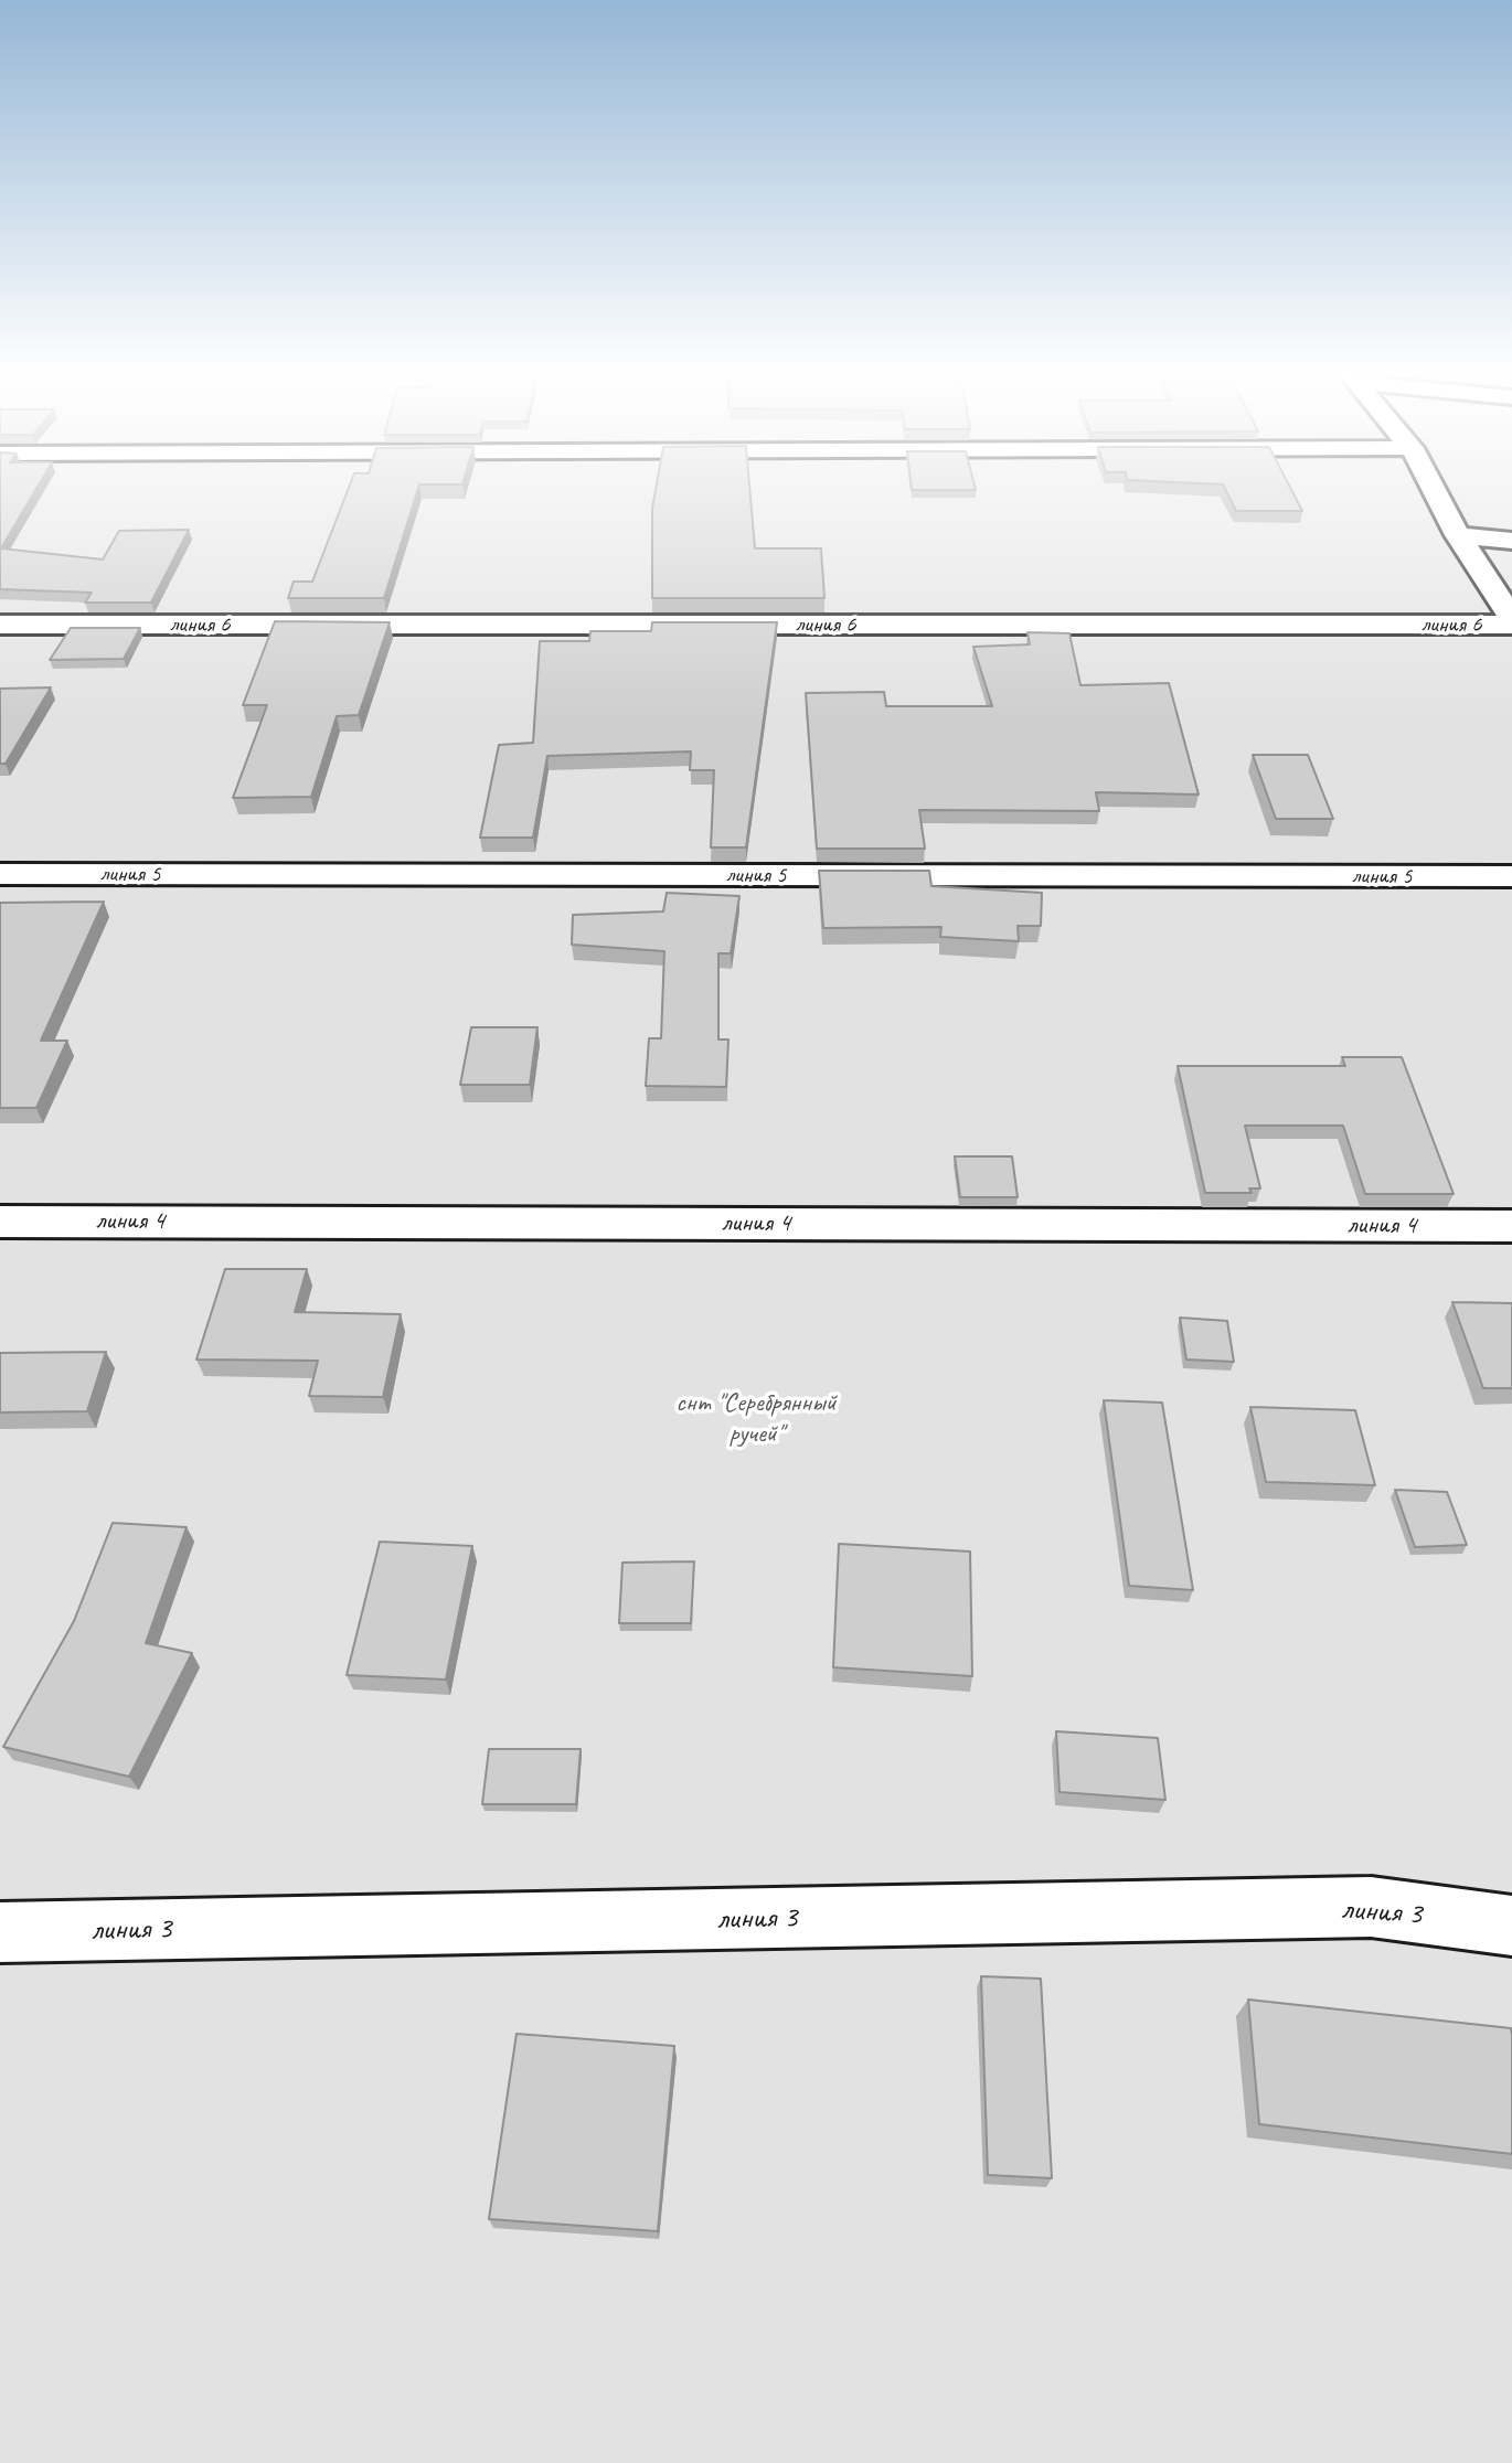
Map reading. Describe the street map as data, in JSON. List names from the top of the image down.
{
  "streets": {
    "street": [
      "линия 6",
      "линия 5",
      "линия 4",
      "линия 3"
    ]
  },
  "parks": ["снт \"Серебрянный ручей\""]
}
